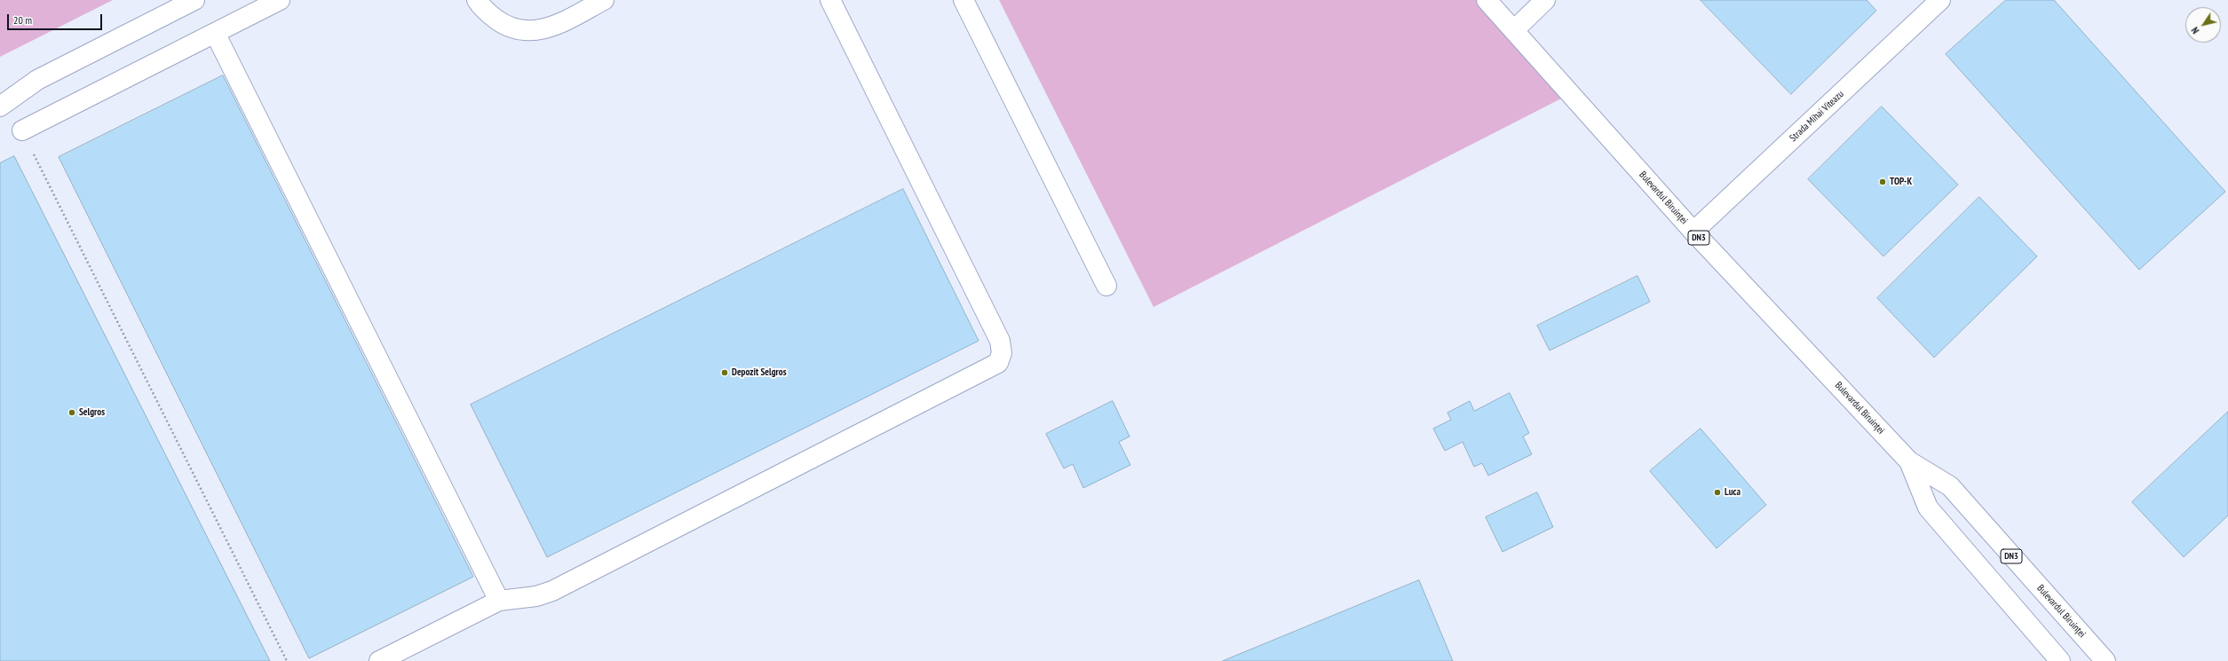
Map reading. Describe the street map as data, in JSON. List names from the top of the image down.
{
  "streets": {
    "main road": ["Strada Mihai Viteazu", "Bulevardul Biruinței", "DN3"]
  },
  "crossings": [
    ["Strada Mihai Viteazu", "Bulevardul Biruinței"]
  ],
  "places": [
    "TOP-K",
    "Depozit Selgros",
    "Selgros",
    "Luca"
  ],
  "scale_bar": "20 m",
  "north": "bottom left"
}
